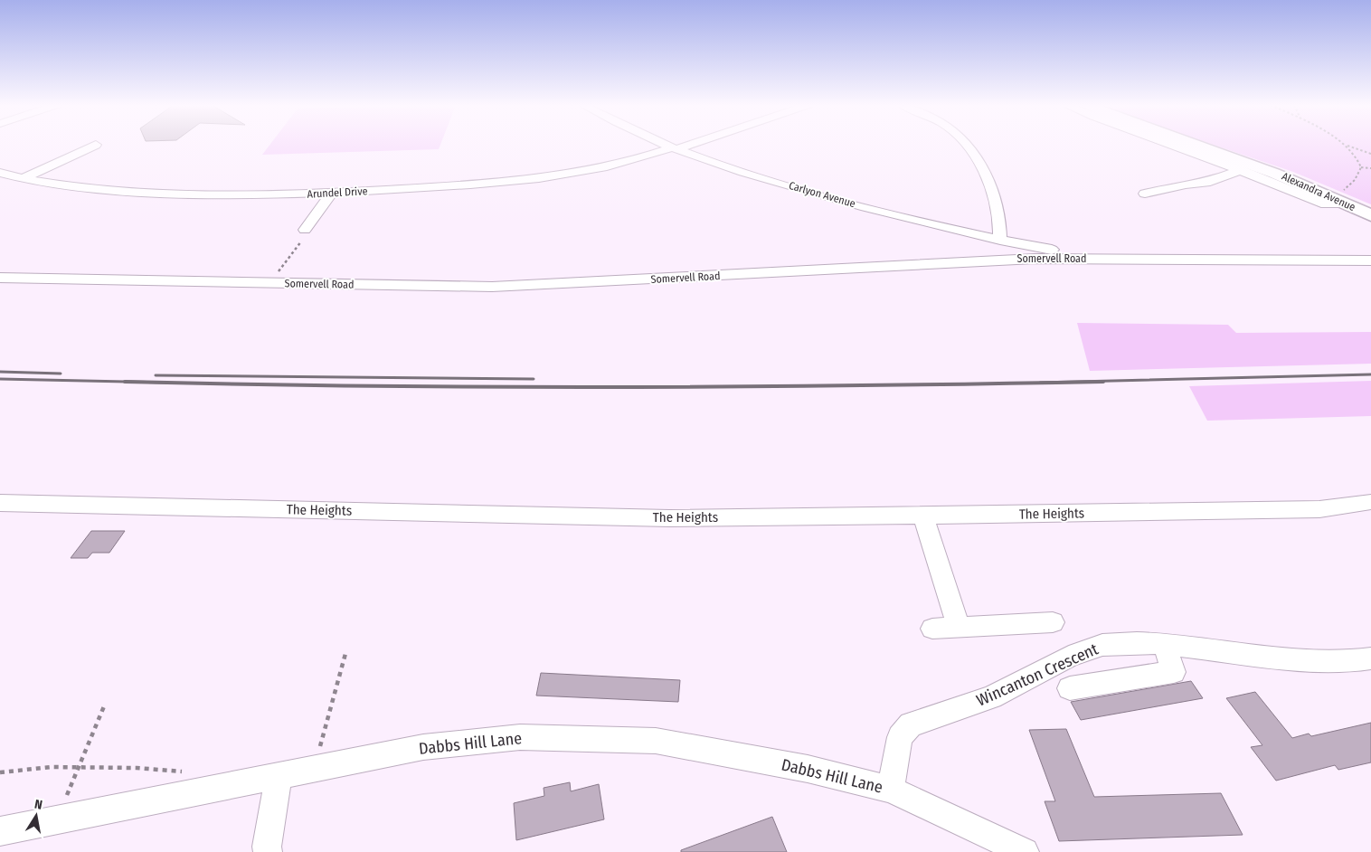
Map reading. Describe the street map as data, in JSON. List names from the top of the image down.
{
  "streets": {
    "main road": ["Alexandra Avenue"],
    "street": [
      "Arundel Drive",
      "Carlyon Avenue",
      "Somervell Road",
      "The Heights",
      "Wincanton Crescent",
      "Dabbs Hill Lane"
    ]
  },
  "crossings": [
    ["Arundel Drive", "Carlyon Avenue"],
    ["Carlyon Avenue", "Somervell Road"],
    ["Wincanton Crescent", "Dabbs Hill Lane"]
  ],
  "north": "top"
}
